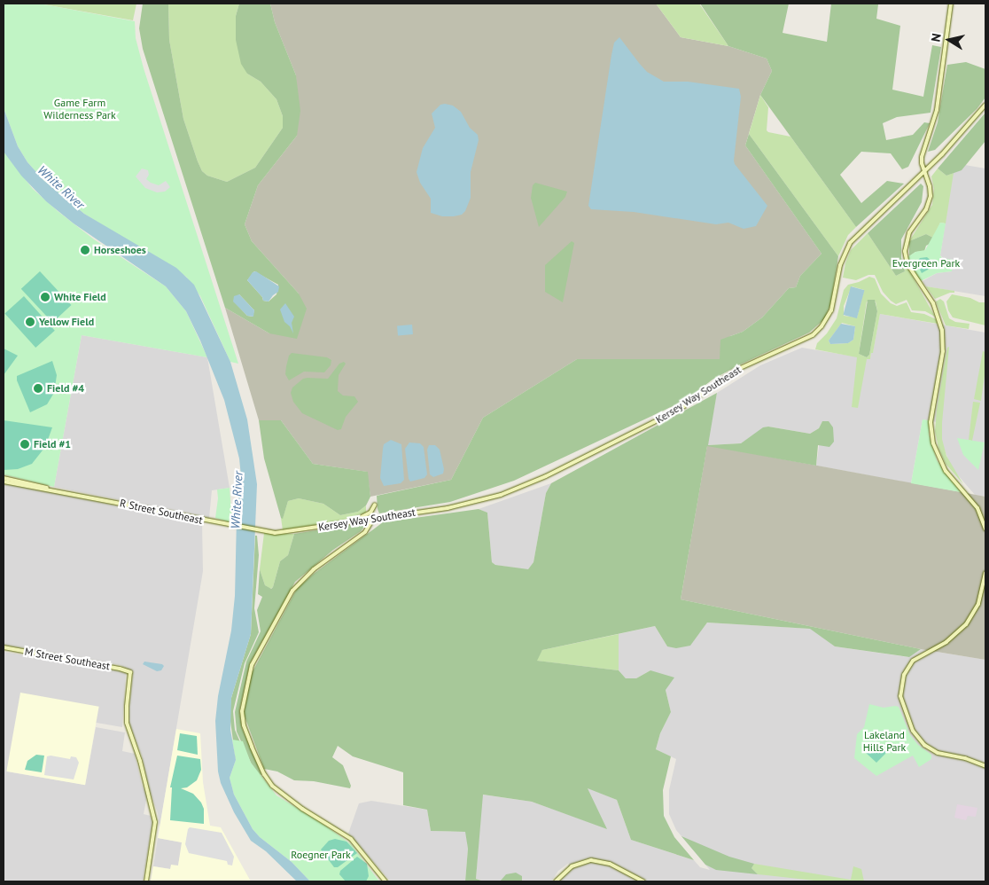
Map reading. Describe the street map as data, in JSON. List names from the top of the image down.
{
  "streets": {
    "street": ["Kersey Way Southeast", "R Street Southeast", "M Street Southeast"]
  },
  "crossings": [
    ["Kersey Way Southeast", "R Street Southeast"]
  ],
  "water": ["White River"],
  "parks": [
    "Game Farm Wilderness Park",
    "Evergreen Park",
    "Lakeland Hills Park",
    "Roegner Park"
  ],
  "places": [
    "Horseshoes",
    "White Field",
    "Yellow Field",
    "Field #4",
    "Field #1"
  ],
  "north": "left"
}
